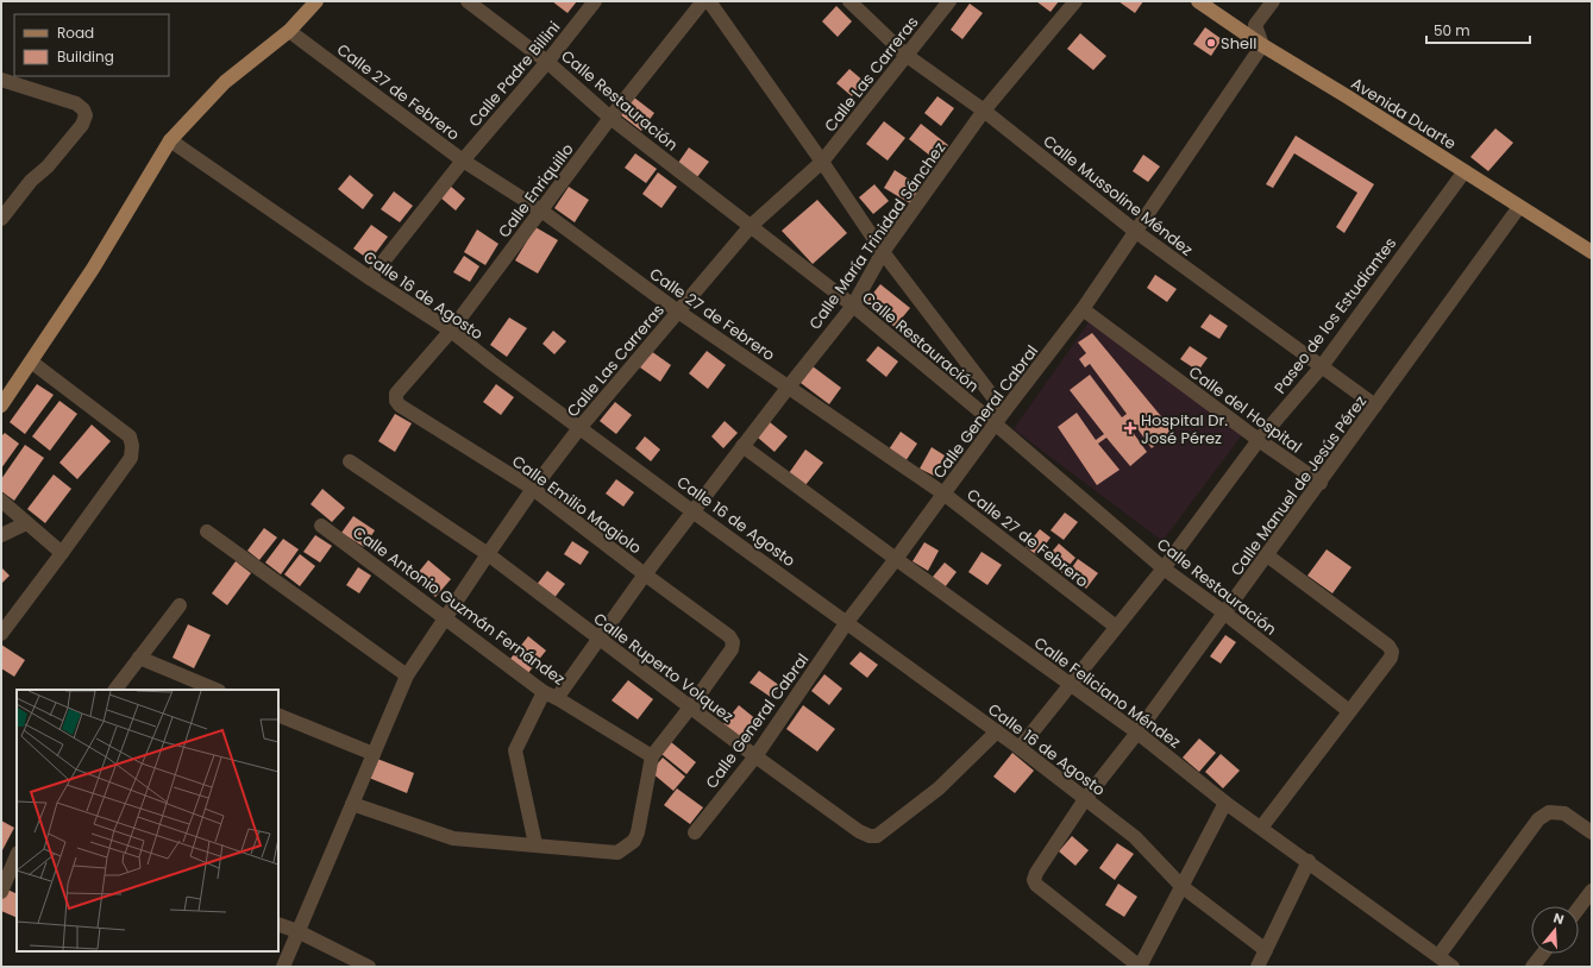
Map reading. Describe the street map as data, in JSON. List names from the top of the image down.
{
  "streets": {
    "main road": ["Avenida Duarte"],
    "street": [
      "Calle Padre Billini",
      "Calle Las Carreras",
      "Calle 27 de Febrero",
      "Calle Restauración",
      "Calle Enriquillo",
      "Calle Mussoline Méndez",
      "Calle María Trinidad Sánchez",
      "Calle 16 de Agosto",
      "Paseo de los Estudiantes",
      "Calle del Hospital",
      "Calle General Cabral",
      "Calle Manuel de Jesús Pérez",
      "Calle Emilio Magiolo",
      "Calle Antonio Guzmán Fernández",
      "Calle Ruperto Volquez",
      "Calle Feliciano Méndez"
    ]
  },
  "crossings": [
    ["Calle Padre Billini", "Calle 27 de Febrero"],
    ["Calle Padre Billini", "Calle Restauración"],
    ["Calle Padre Billini", "Calle 16 de Agosto"],
    ["Calle Las Carreras", "Calle 27 de Febrero"],
    ["Calle Las Carreras", "Calle Restauración"],
    ["Calle Las Carreras", "Calle Mussoline Méndez"],
    ["Calle Las Carreras", "Calle 16 de Agosto"],
    ["Calle Las Carreras", "Calle Emilio Magiolo"],
    ["Calle Las Carreras", "Calle Antonio Guzmán Fernández"],
    ["Calle Las Carreras", "Calle Ruperto Volquez"],
    ["Calle 27 de Febrero", "Calle Enriquillo"],
    ["Calle 27 de Febrero", "Calle María Trinidad Sánchez"],
    ["Calle 27 de Febrero", "Paseo de los Estudiantes"],
    ["Calle 27 de Febrero", "Calle General Cabral"],
    ["Calle Restauración", "Calle Enriquillo"],
    ["Calle Restauración", "Calle María Trinidad Sánchez"],
    ["Calle Restauración", "Paseo de los Estudiantes"],
    ["Calle Restauración", "Calle General Cabral"],
    ["Calle Restauración", "Calle Manuel de Jesús Pérez"],
    ["Avenida Duarte", "Paseo de los Estudiantes"],
    ["Avenida Duarte", "Calle General Cabral"],
    ["Avenida Duarte", "Calle Manuel de Jesús Pérez"],
    ["Calle Enriquillo", "Calle 16 de Agosto"],
    ["Calle Enriquillo", "Calle Emilio Magiolo"],
    ["Calle Mussoline Méndez", "Calle María Trinidad Sánchez"],
    ["Calle Mussoline Méndez", "Paseo de los Estudiantes"],
    ["Calle Mussoline Méndez", "Calle General Cabral"],
    ["Calle Mussoline Méndez", "Calle Manuel de Jesús Pérez"],
    ["Calle María Trinidad Sánchez", "Calle 16 de Agosto"],
    ["Calle María Trinidad Sánchez", "Calle Emilio Magiolo"],
    ["Calle María Trinidad Sánchez", "Calle Antonio Guzmán Fernández"],
    ["Calle María Trinidad Sánchez", "Calle Ruperto Volquez"],
    ["Calle María Trinidad Sánchez", "Calle Feliciano Méndez"],
    ["Calle 16 de Agosto", "Paseo de los Estudiantes"],
    ["Calle 16 de Agosto", "Calle General Cabral"],
    ["Calle 16 de Agosto", "Calle Manuel de Jesús Pérez"],
    ["Calle 16 de Agosto", "Calle Ruperto Volquez"],
    ["Paseo de los Estudiantes", "Calle del Hospital"],
    ["Paseo de los Estudiantes", "Calle Feliciano Méndez"],
    ["Calle del Hospital", "Calle General Cabral"],
    ["Calle del Hospital", "Calle Manuel de Jesús Pérez"],
    ["Calle General Cabral", "Calle Ruperto Volquez"],
    ["Calle General Cabral", "Calle Feliciano Méndez"],
    ["Calle Manuel de Jesús Pérez", "Calle Feliciano Méndez"],
    ["Calle Emilio Magiolo", "Calle Ruperto Volquez"]
  ],
  "places": {
    "other": ["Shell"],
    "health": ["Hospital Dr. José Pérez"]
  },
  "legend": ["Road", "Building"],
  "scale_bar": "50 m",
  "north": "top"
}
